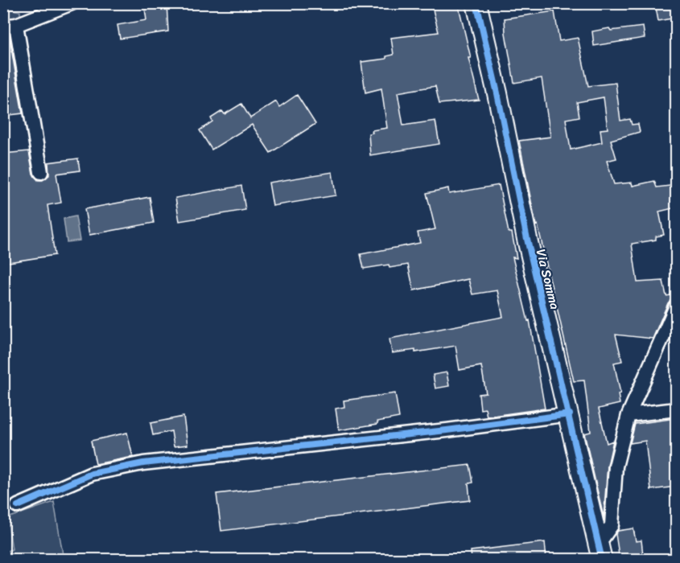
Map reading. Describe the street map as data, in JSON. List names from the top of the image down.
{
  "streets": {
    "street": ["Via Somma"]
  }
}
